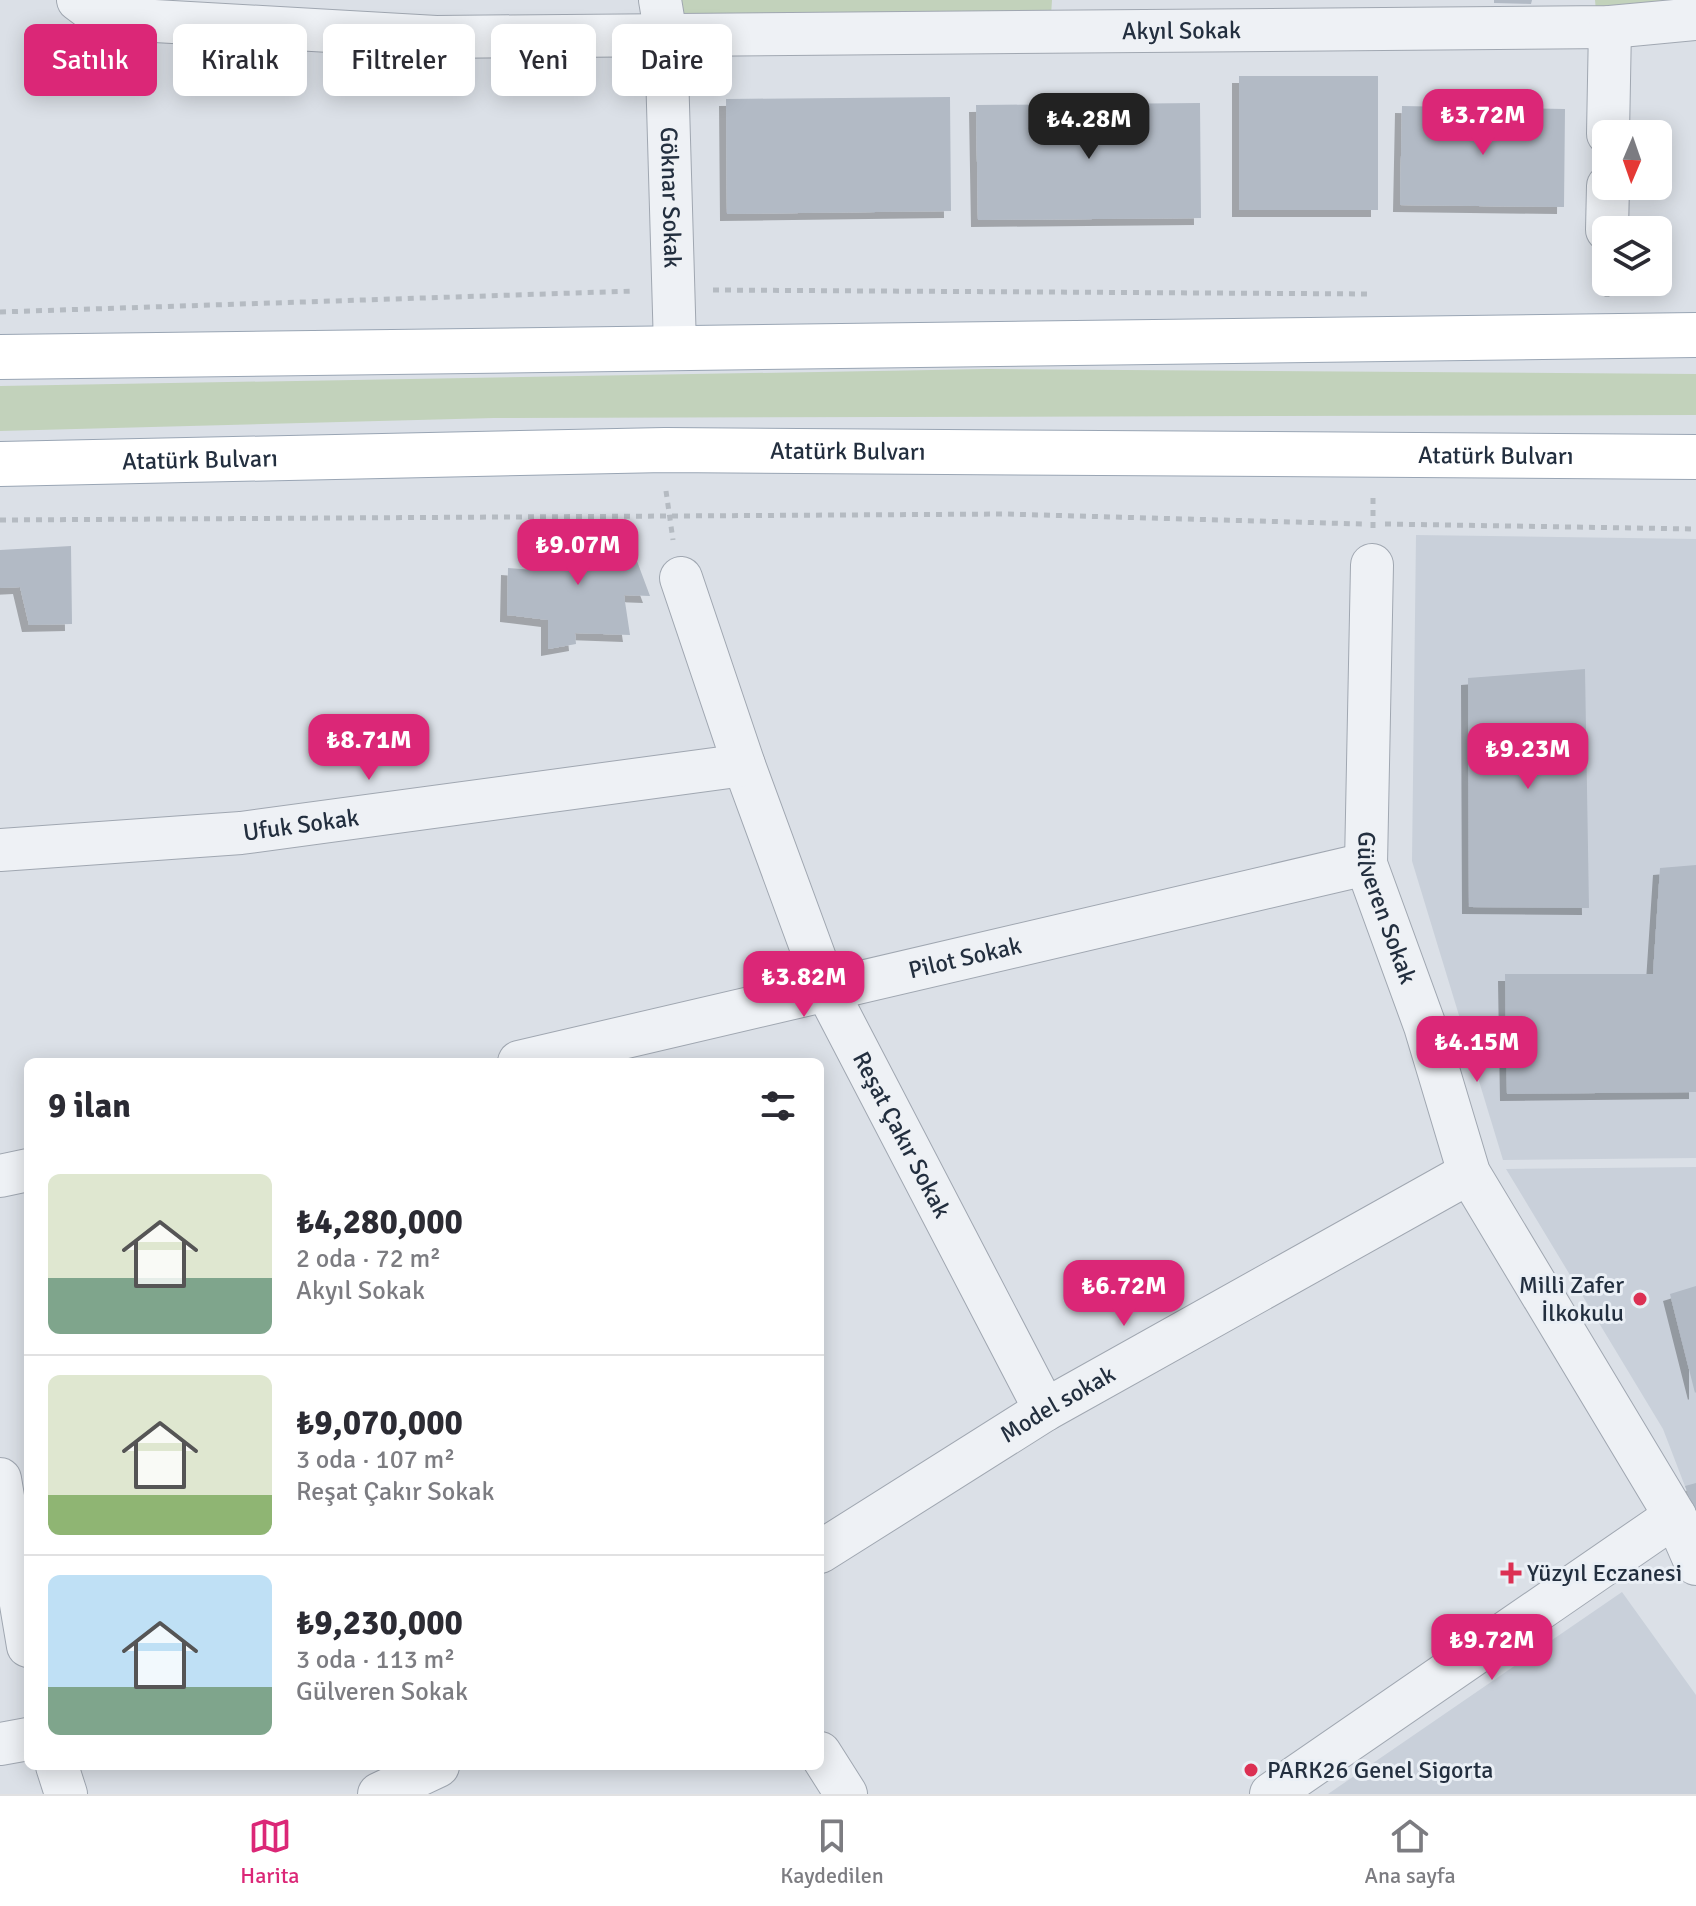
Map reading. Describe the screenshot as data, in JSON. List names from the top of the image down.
{
  "streets": {
    "main road": ["Atatürk Bulvarı"],
    "street": [
      "Akyıl Sokak",
      "Göknar Sokak",
      "Ufuk Sokak",
      "Gülveren Sokak",
      "Pilot Sokak",
      "Reşat Çakır Sokak",
      "Model sokak"
    ]
  },
  "crossings": [
    ["Akyıl Sokak", "Göknar Sokak"],
    ["Ufuk Sokak", "Reşat Çakır Sokak"],
    ["Gülveren Sokak", "Pilot Sokak"],
    ["Gülveren Sokak", "Model sokak"],
    ["Pilot Sokak", "Reşat Çakır Sokak"],
    ["Reşat Çakır Sokak", "Model sokak"]
  ],
  "places": {
    "other": ["Milli Zafer İlkokulu", "PARK26 Genel Sigorta"],
    "health": ["Yüzyıl Eczanesi"]
  },
  "north": "bottom",
  "page": {
    "chip": [
      "Satılık",
      "Kiralık",
      "Filtreler",
      "Yeni",
      "Daire"
    ],
    "price": [
      "₺3.72M",
      "₺4.28M",
      "₺9.07M",
      "₺8.71M",
      "₺9.23M",
      "₺3.82M",
      "₺4.15M",
      "₺6.72M",
      "₺9.72M"
    ],
    "heading": "9 ilan",
    "list": [
      {
        "name": "₺4,280,000",
        "note": "2 oda · 72 m² · Akyıl Sokak"
      },
      {
        "name": "₺9,070,000",
        "note": "3 oda · 107 m² · Reşat Çakır Sokak"
      },
      {
        "name": "₺9,230,000",
        "note": "3 oda · 113 m² · Gülveren Sokak"
      }
    ],
    "tabs": ["Harita", "Kaydedilen", "Ana sayfa"]
  }
}
